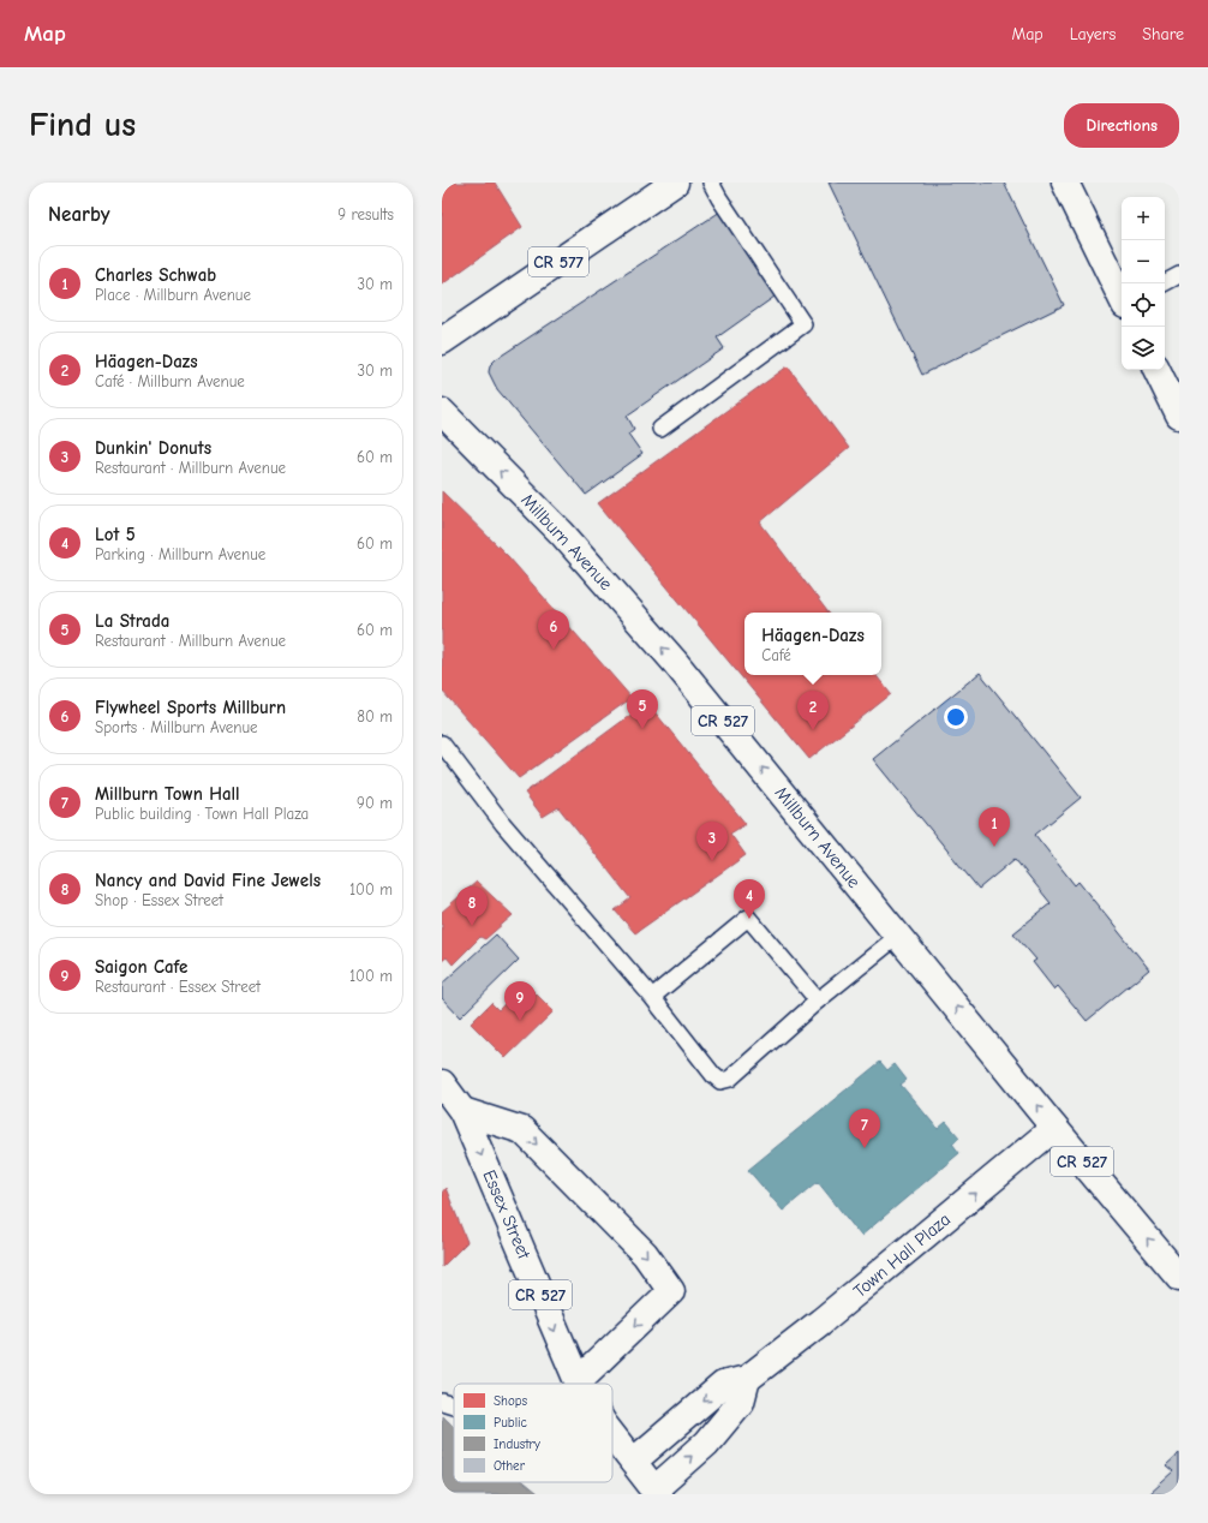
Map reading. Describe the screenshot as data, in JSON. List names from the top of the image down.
{
  "streets": {
    "main road": [
      "CR 577",
      "Millburn Avenue",
      "CR 527",
      "Essex Street",
      "Town Hall Plaza"
    ]
  },
  "crossings": [
    ["Millburn Avenue", "Town Hall Plaza"],
    ["Essex Street", "Town Hall Plaza"]
  ],
  "one_way": ["Millburn Avenue", "Essex Street"],
  "legend": [
    "Shops",
    "Public",
    "Industry",
    "Other"
  ],
  "page": {
    "header": "Map",
    "nav": ["Map", "Layers", "Share"],
    "buttons": "Directions",
    "title": "Find us",
    "heading": ["Nearby", "9 results"],
    "map_buttons": ["+", "−"],
    "list": [
      {
        "mark": "1",
        "name": "Charles Schwab",
        "note": "Place · Millburn Avenue",
        "value": "30 m"
      },
      {
        "mark": "2",
        "name": "Häagen-Dazs",
        "note": "Café · Millburn Avenue",
        "value": "30 m"
      },
      {
        "mark": "3",
        "name": "Dunkin' Donuts",
        "note": "Restaurant · Millburn Avenue",
        "value": "60 m"
      },
      {
        "mark": "4",
        "name": "Lot 5",
        "note": "Parking · Millburn Avenue",
        "value": "60 m"
      },
      {
        "mark": "5",
        "name": "La Strada",
        "note": "Restaurant · Millburn Avenue",
        "value": "60 m"
      },
      {
        "mark": "6",
        "name": "Flywheel Sports Millburn",
        "note": "Sports · Millburn Avenue",
        "value": "80 m"
      },
      {
        "mark": "7",
        "name": "Millburn Town Hall",
        "note": "Public building · Town Hall Plaza",
        "value": "90 m"
      },
      {
        "mark": "8",
        "name": "Nancy and David Fine Jewels",
        "note": "Shop · Essex Street",
        "value": "100 m"
      },
      {
        "mark": "9",
        "name": "Saigon Cafe",
        "note": "Restaurant · Essex Street",
        "value": "100 m"
      }
    ],
    "pins": [
      "6",
      "5",
      "2",
      "1",
      "3",
      "4",
      "8",
      "9",
      "7"
    ],
    "popup": ["Häagen-Dazs", "Café"]
  }
}
